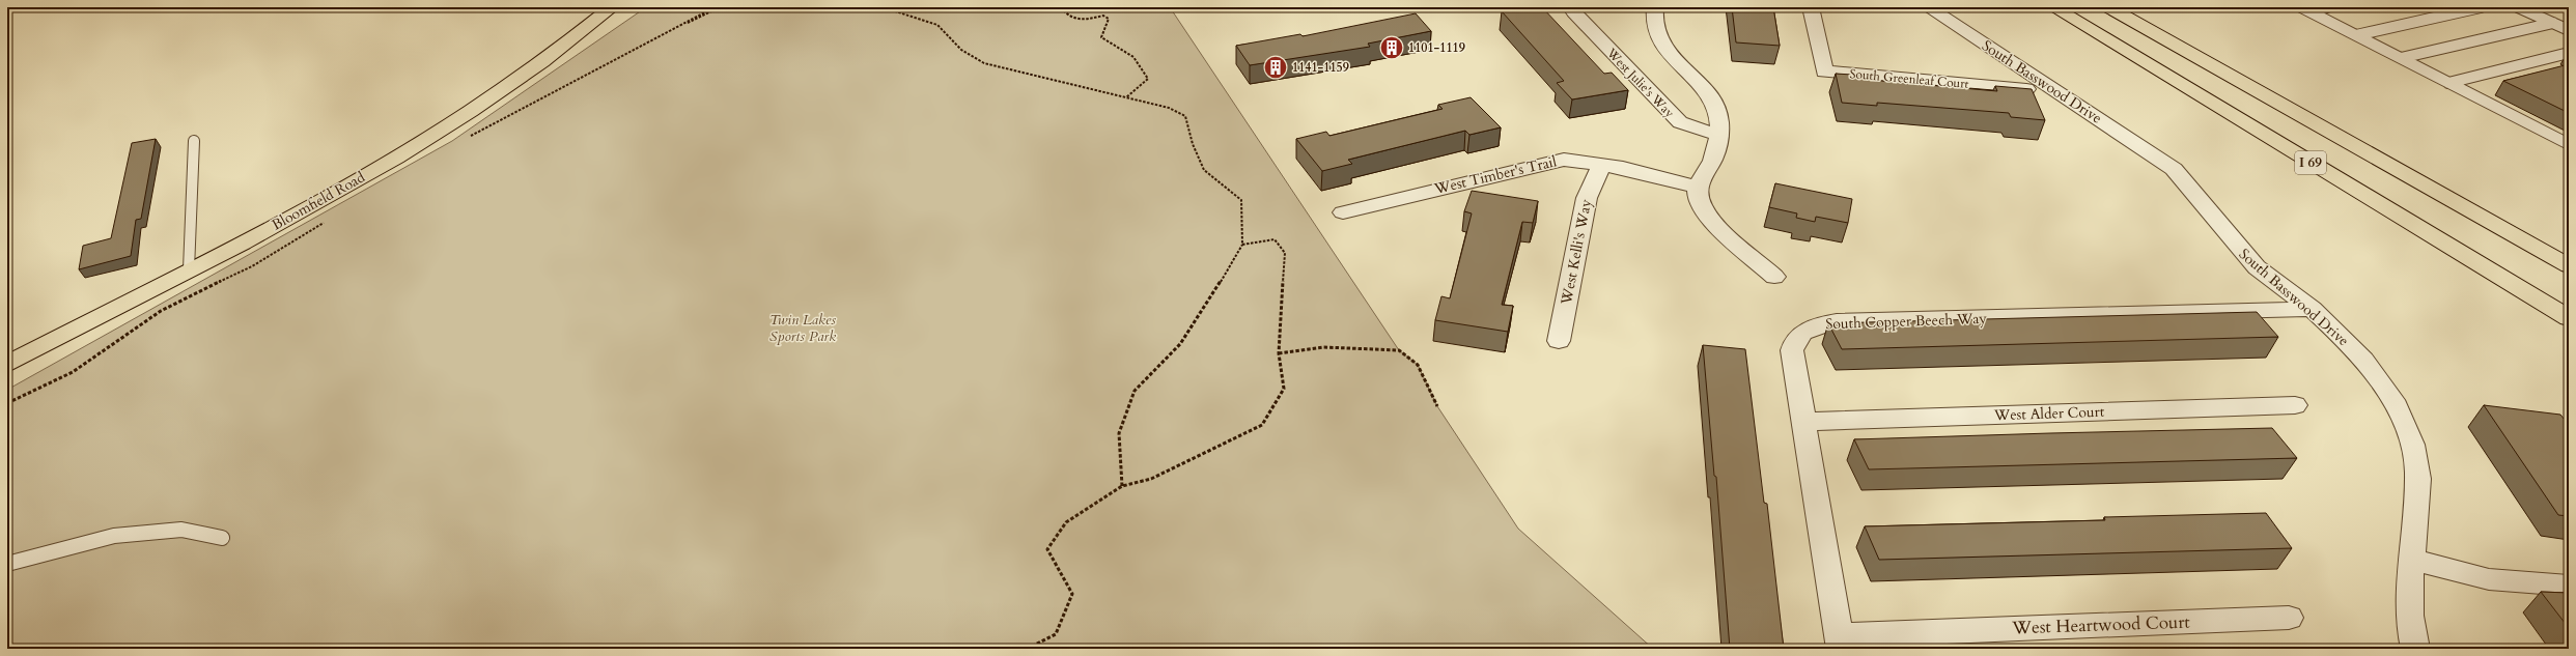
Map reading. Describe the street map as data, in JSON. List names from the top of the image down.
{
  "streets": {
    "main road": ["I 69", "Bloomfield Road"],
    "street": [
      "South Greenleaf Court",
      "South Basswood Drive",
      "West Julie's Way",
      "West Timber's Trail",
      "West Kelli's Way",
      "South Copper Beech Way",
      "West Alder Court",
      "West Heartwood Court"
    ]
  },
  "crossings": [
    ["South Greenleaf Court", "South Basswood Drive"],
    ["South Basswood Drive", "South Copper Beech Way"],
    ["West Timber's Trail", "West Kelli's Way"],
    ["South Copper Beech Way", "West Alder Court"],
    ["South Copper Beech Way", "West Heartwood Court"]
  ],
  "parks": ["Twin Lakes Sports Park"],
  "places": {
    "building": ["1101-1119", "1141-1159"]
  }
}
